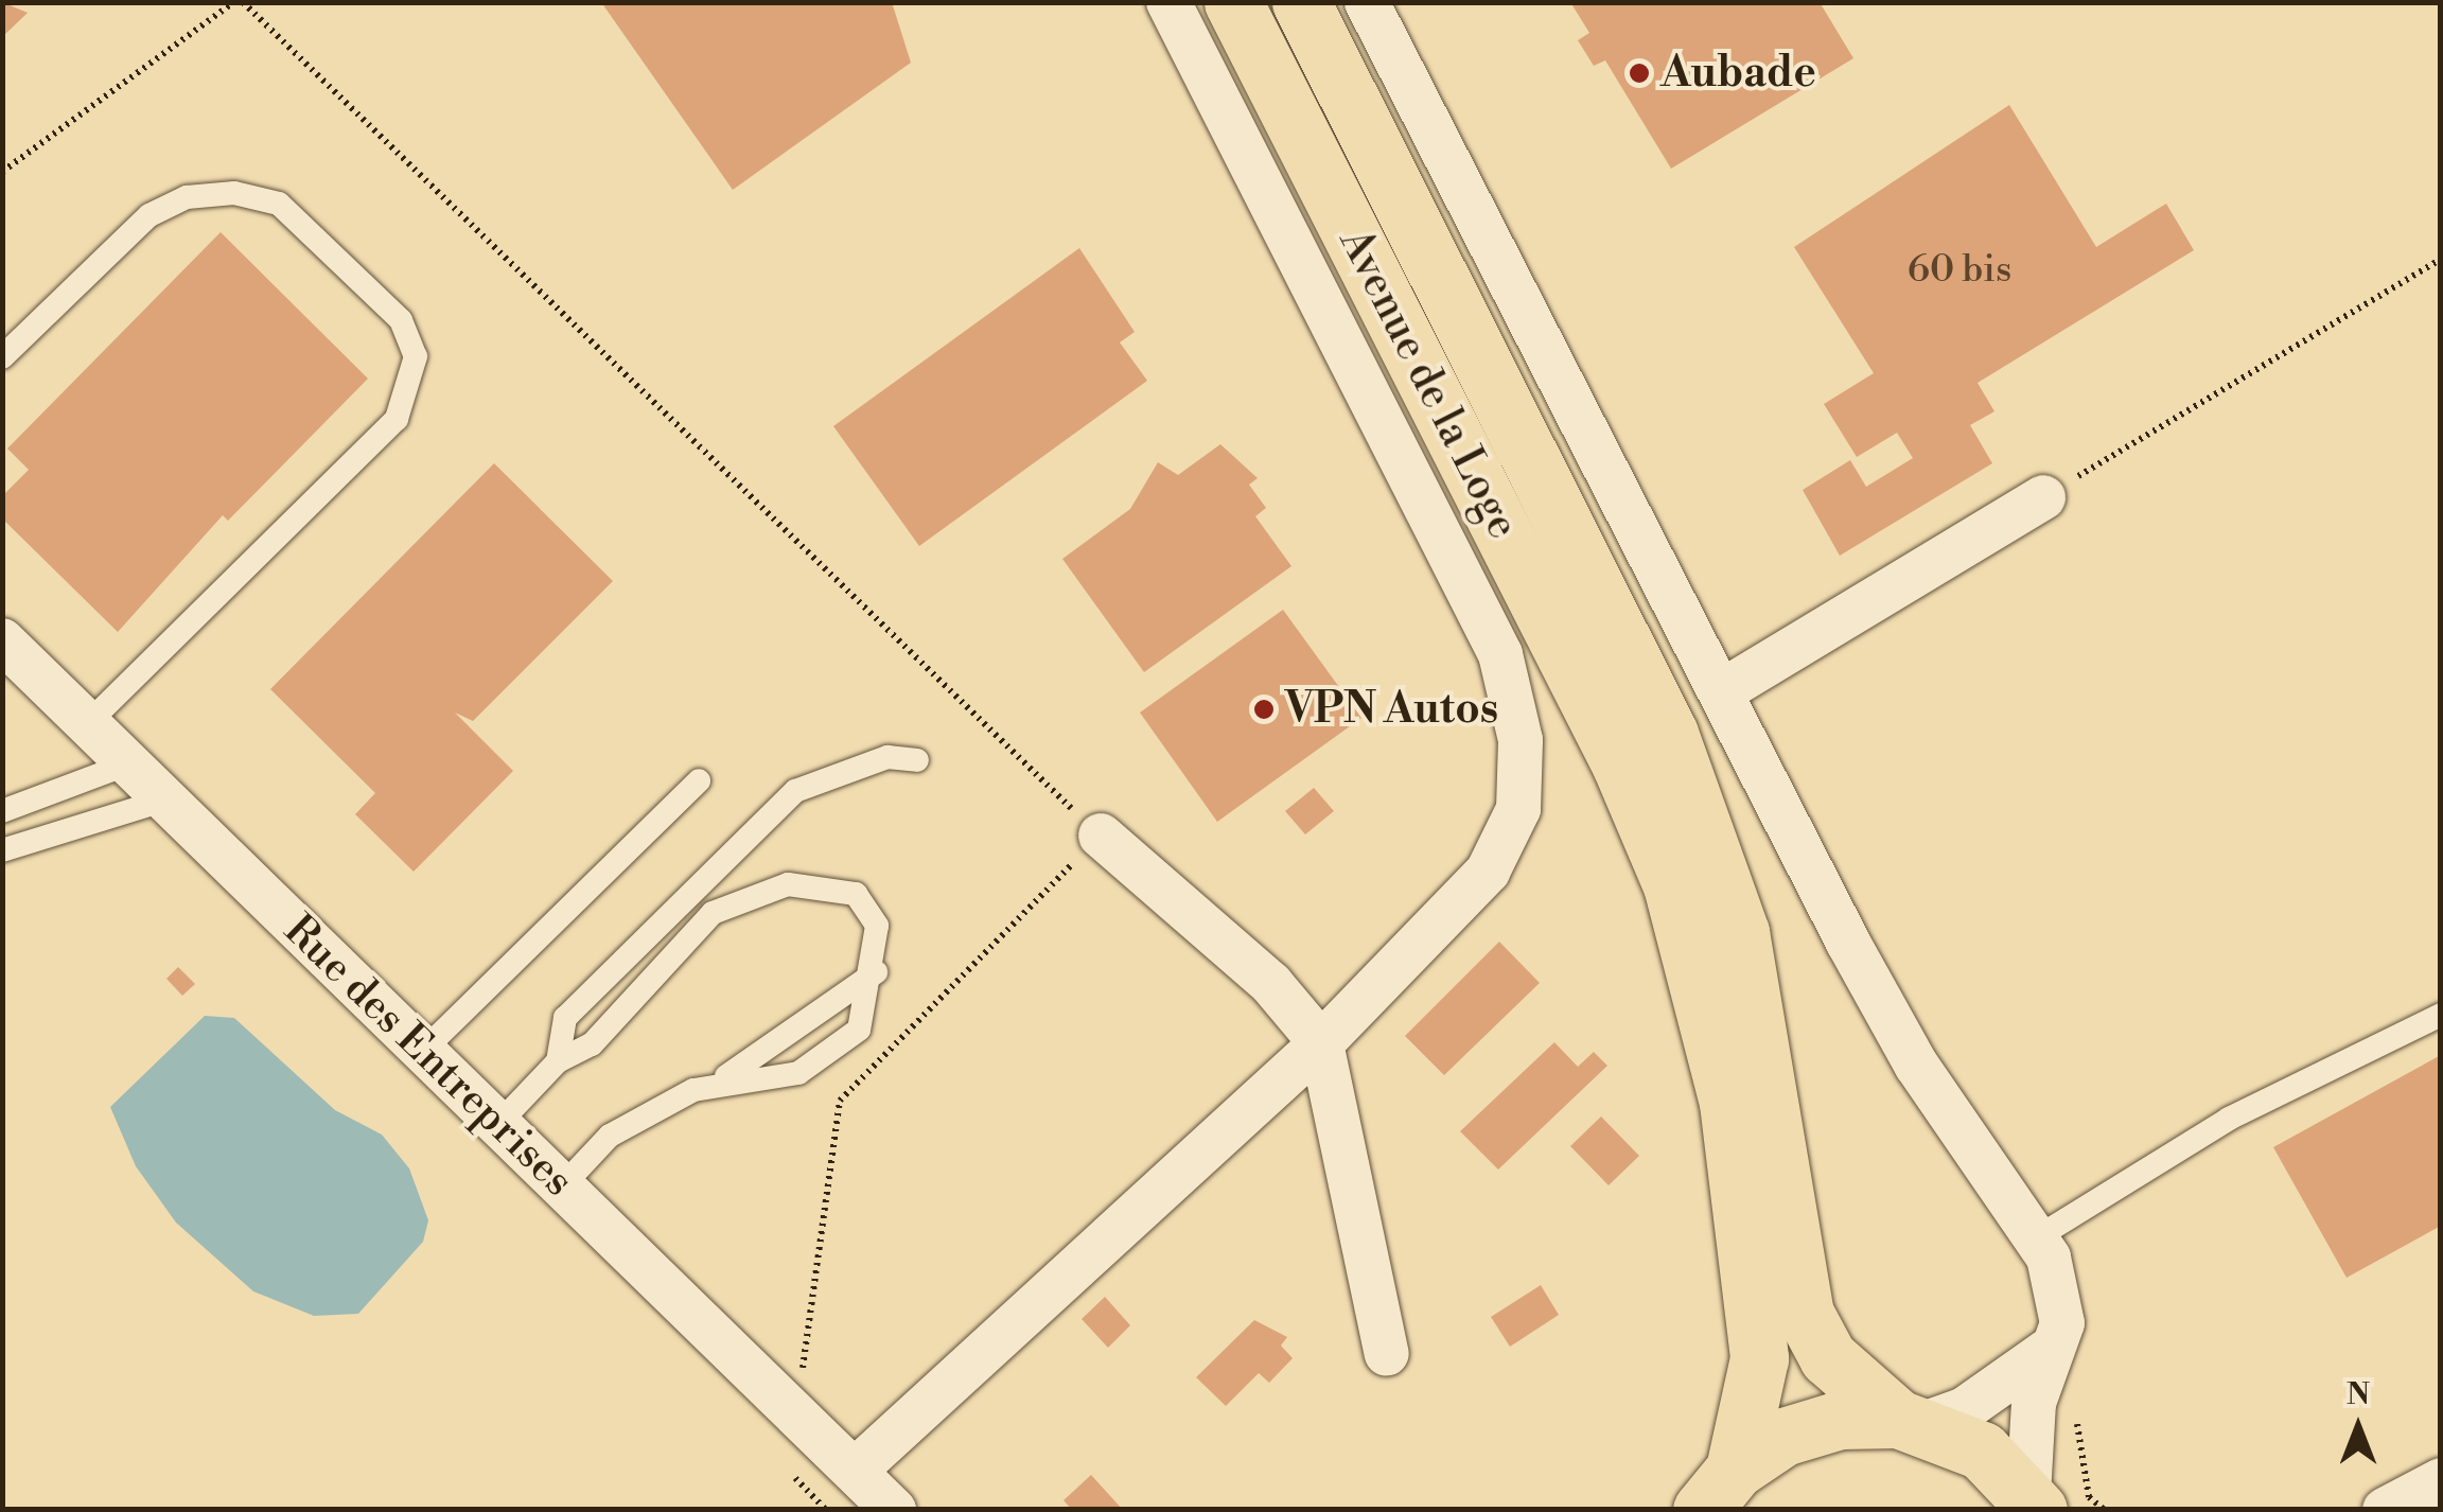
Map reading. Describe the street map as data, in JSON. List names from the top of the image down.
{
  "streets": {
    "main road": ["Avenue de la Loge"],
    "street": ["Rue des Entreprises"]
  },
  "places": ["Aubade", "VPN Autos"],
  "house_numbers": ["60 bis"],
  "north": "top"
}
